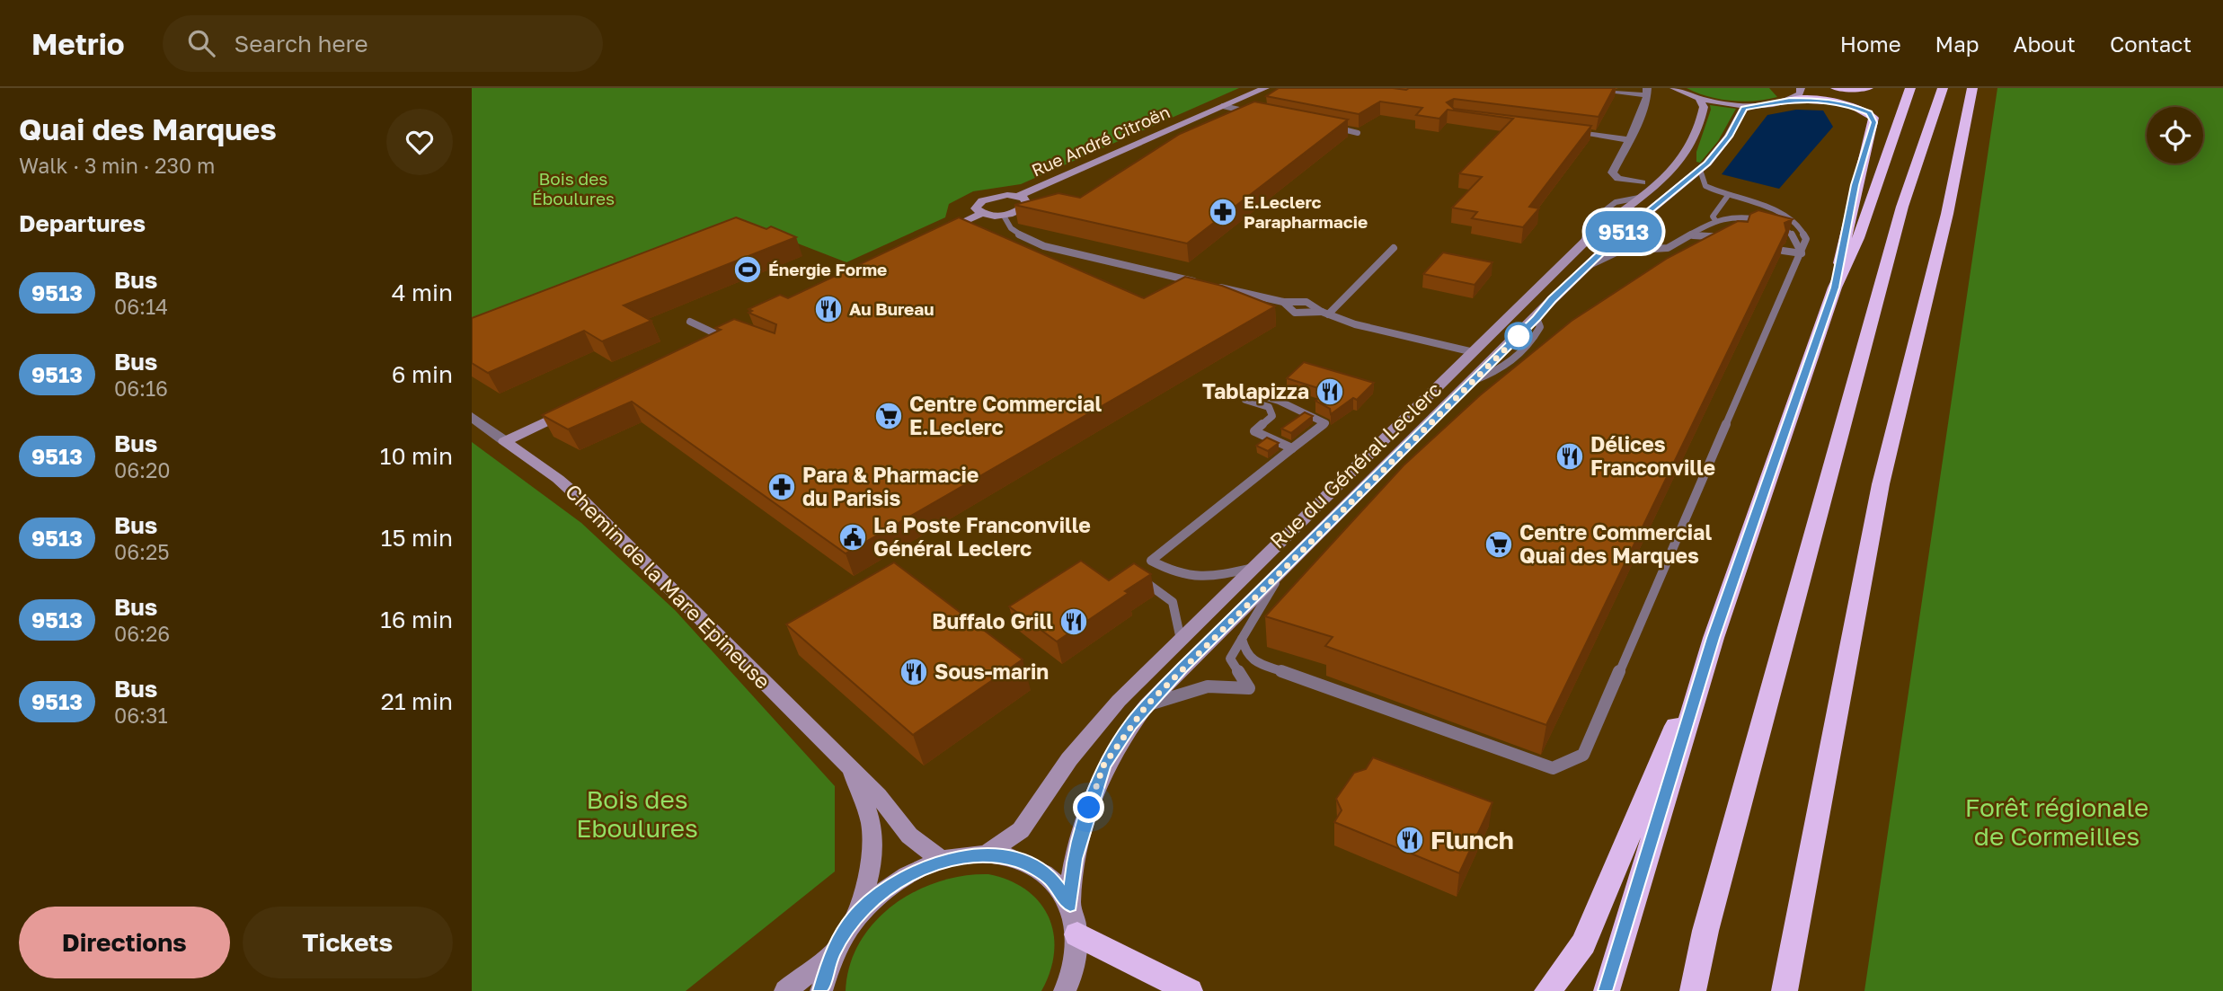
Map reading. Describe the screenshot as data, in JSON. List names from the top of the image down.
{
  "streets": {
    "main road": ["Rue André Citroën", "Rue du Général Leclerc", "Chemin de la Mare Epineuse"]
  },
  "parks": ["Bois des Éboulures", "Bois des Eboulures", "Forêt régionale de Cormeilles"],
  "places": {
    "pharmacy": ["E.Leclerc Parapharmacie", "Para & Pharmacie du Parisis"],
    "sports": ["Énergie Forme"],
    "restaurant": [
      "Au Bureau",
      "Tablapizza",
      "Délices Franconville",
      "Buffalo Grill",
      "Sous-marin",
      "Flunch"
    ],
    "supermarket": ["Centre Commercial E.Leclerc", "Centre Commercial Quai des Marques"],
    "public building": ["La Poste Franconville Général Leclerc"]
  },
  "lines": ["bus line 9513"],
  "page": {
    "header": "Metrio",
    "search": "Search here",
    "nav": [
      "Home",
      "Map",
      "About",
      "Contact"
    ],
    "heading": [
      ["Quai des Marques", "Walk · 3 min · 230 m"],
      "Departures"
    ],
    "on_map": "9513",
    "list": [
      {
        "mark": "9513",
        "name": "Bus",
        "note": "06:14",
        "value": "4 min"
      },
      {
        "mark": "9513",
        "name": "Bus",
        "note": "06:16",
        "value": "6 min"
      },
      {
        "mark": "9513",
        "name": "Bus",
        "note": "06:20",
        "value": "10 min"
      },
      {
        "mark": "9513",
        "name": "Bus",
        "note": "06:25",
        "value": "15 min"
      },
      {
        "mark": "9513",
        "name": "Bus",
        "note": "06:26",
        "value": "16 min"
      },
      {
        "mark": "9513",
        "name": "Bus",
        "note": "06:31",
        "value": "21 min"
      }
    ],
    "buttons": ["Directions", "Tickets"]
  }
}
